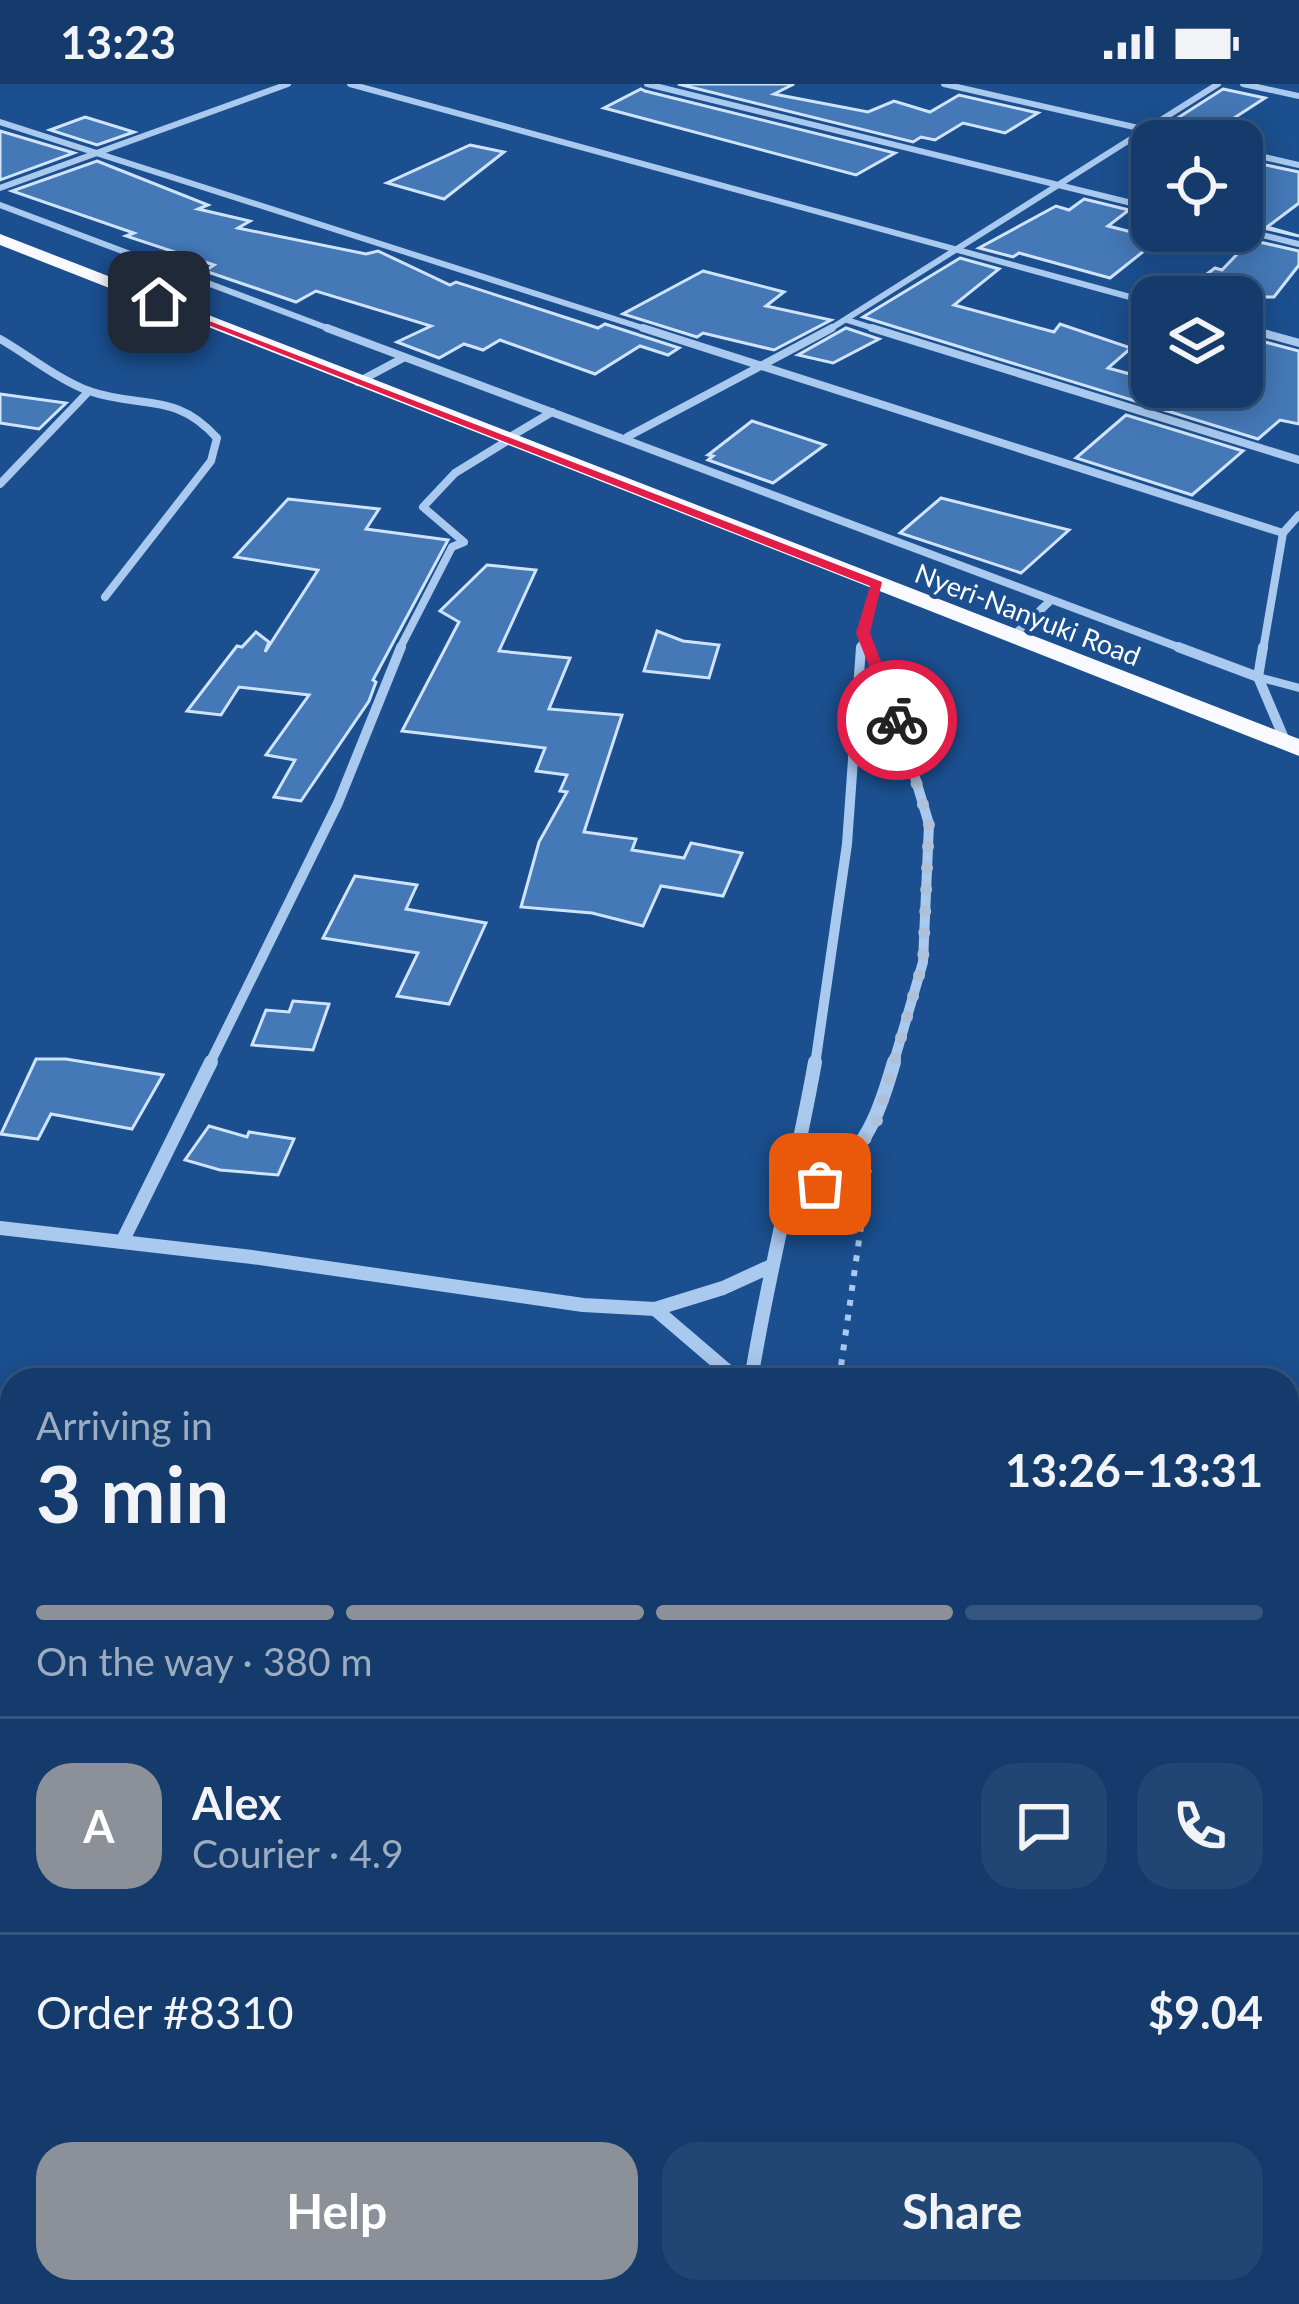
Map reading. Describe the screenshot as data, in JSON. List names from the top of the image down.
{
  "streets": {
    "highway": ["Nyeri-Nanyuki Road"]
  },
  "page": {
    "status": "13:23",
    "heading": ["3 min", "Arriving in", "13:26–13:31"],
    "panel": [
      "Alex",
      "Courier · 4.9",
      "Order #8310",
      "$9.04"
    ],
    "bar": "On the way · 380 m",
    "round": "A",
    "buttons": ["Help", "Share"]
  }
}
